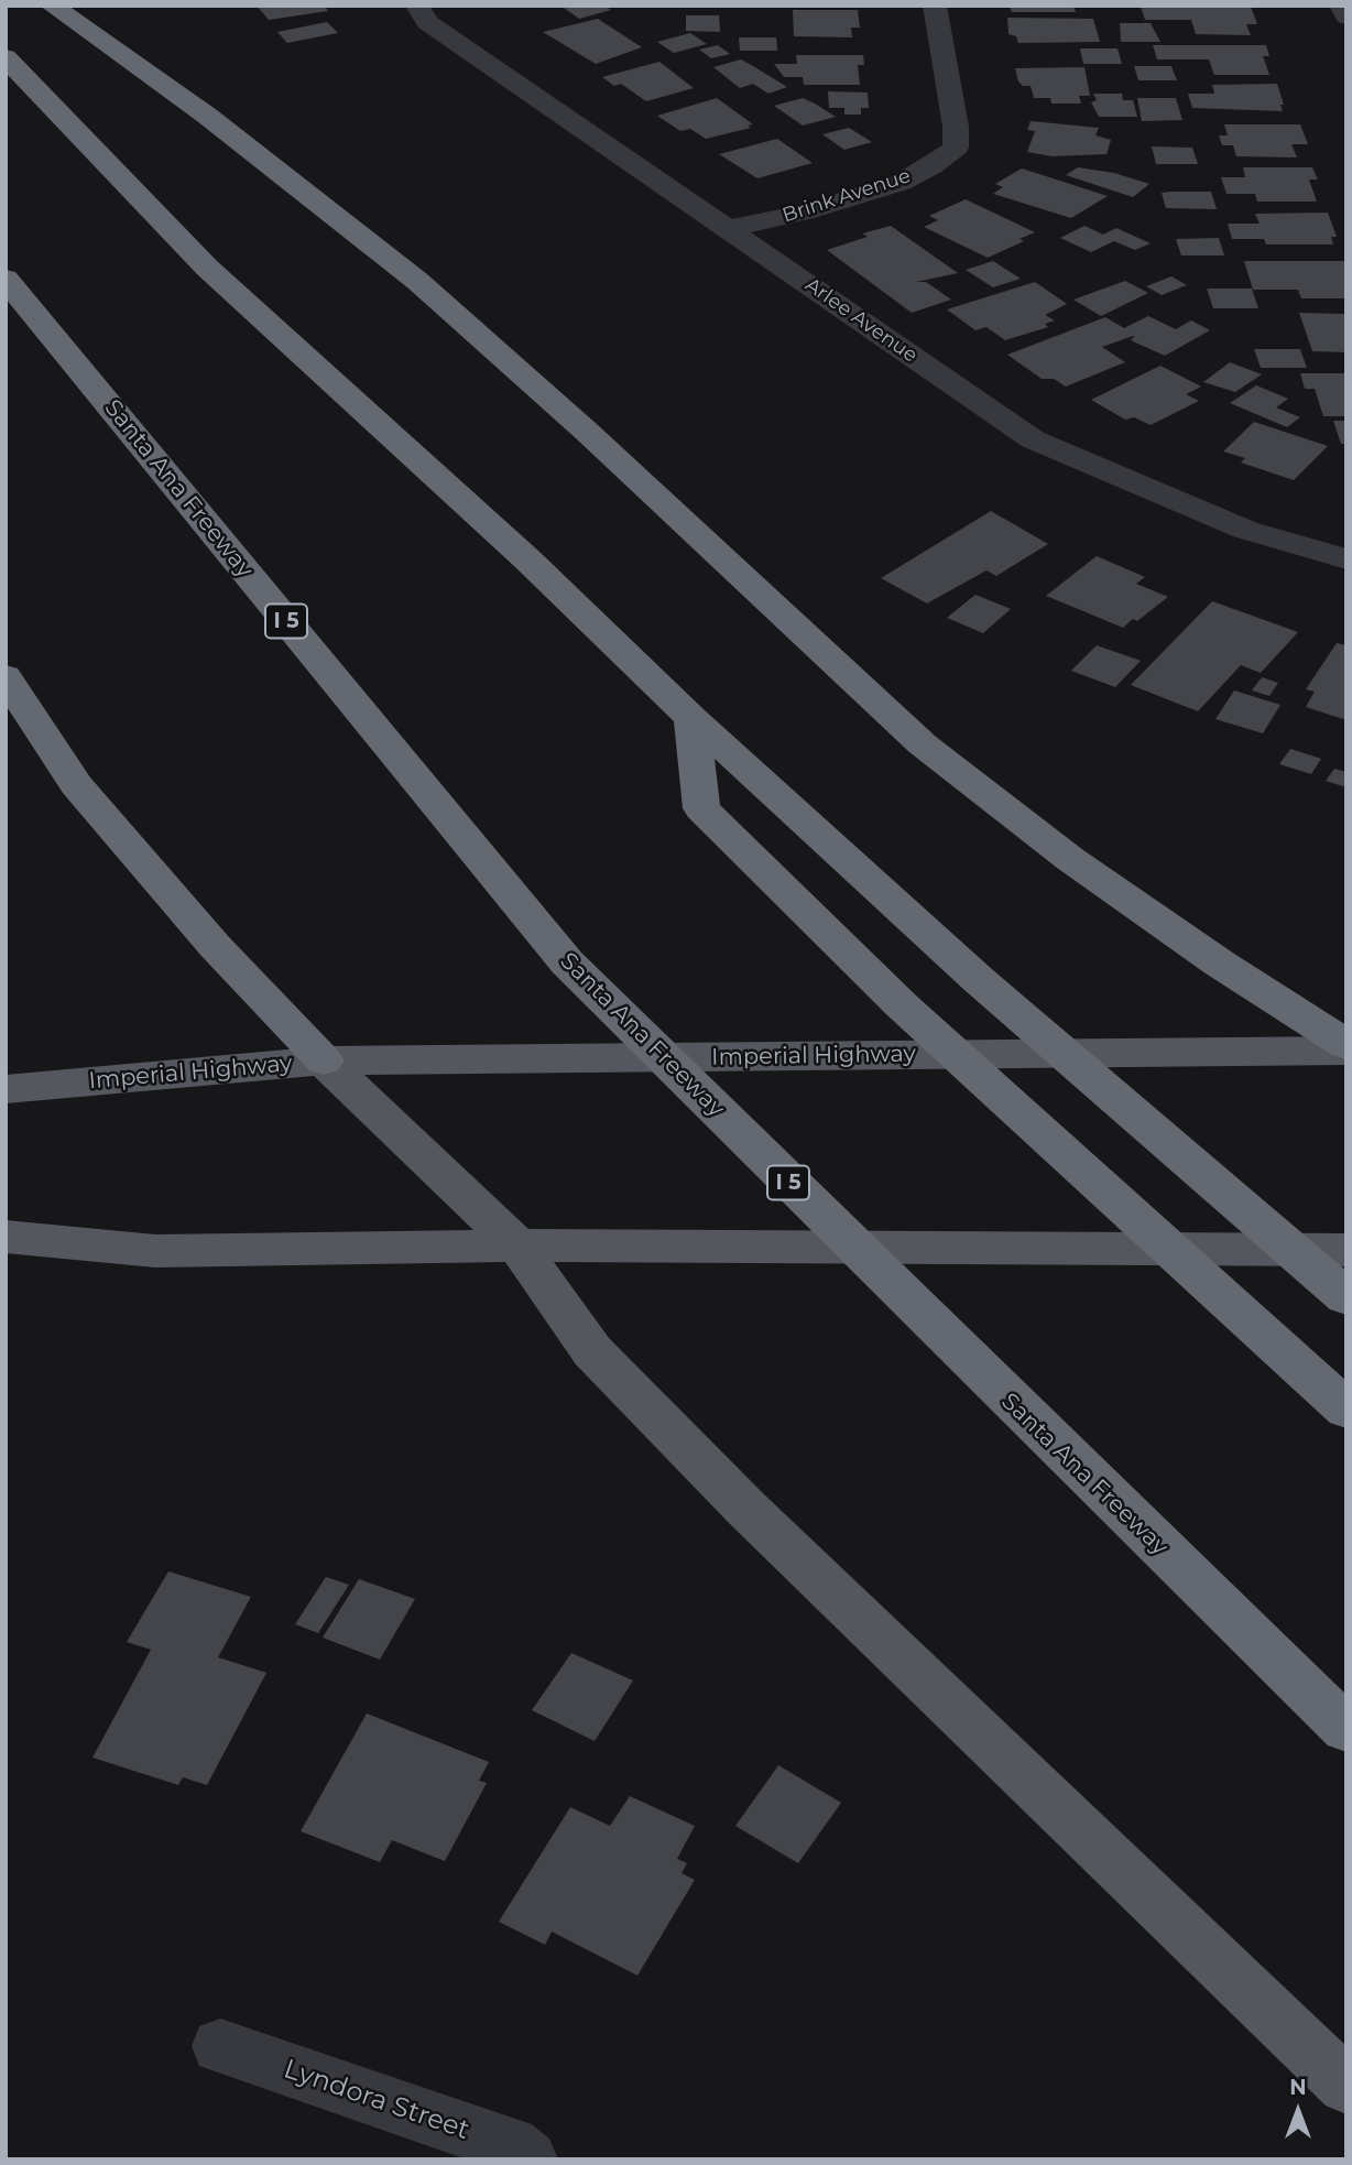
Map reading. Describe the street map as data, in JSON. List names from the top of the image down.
{
  "streets": {
    "highway": ["Santa Ana Freeway", "I 5"],
    "main road": ["Imperial Highway"],
    "street": ["Brink Avenue", "Arlee Avenue", "Lyndora Street"]
  },
  "crossings": [
    ["Brink Avenue", "Arlee Avenue"]
  ],
  "north": "top"
}
